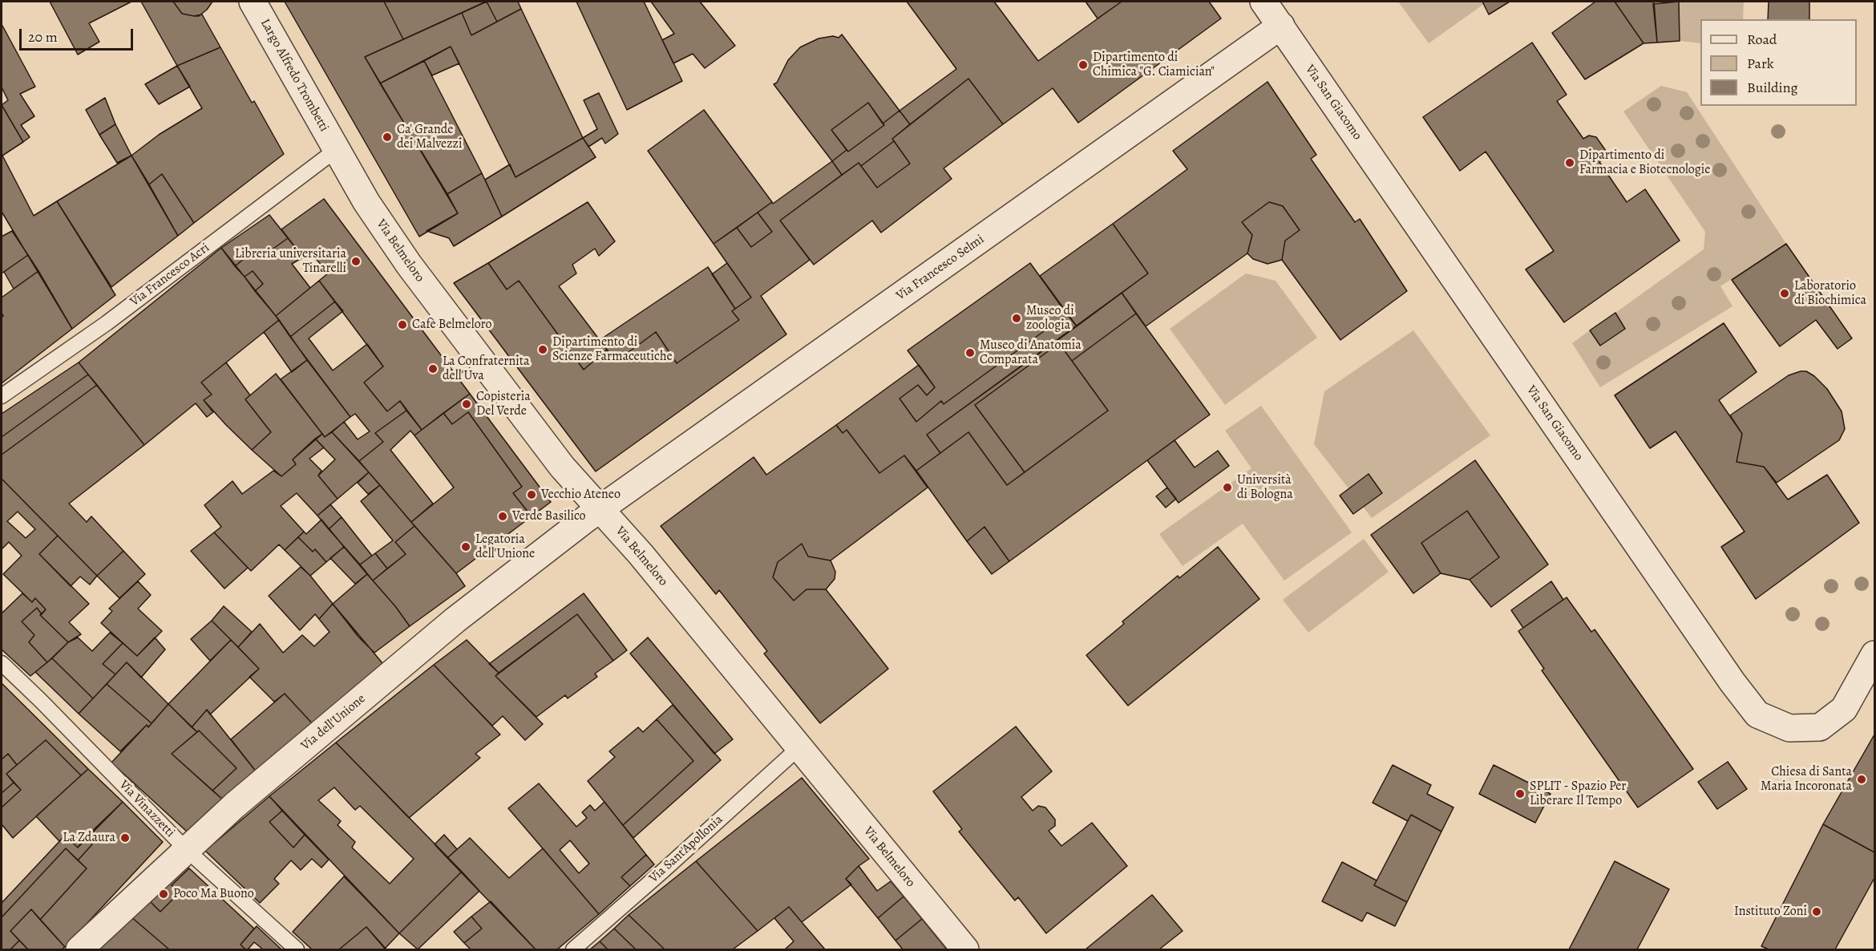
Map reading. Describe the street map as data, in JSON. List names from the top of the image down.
{
  "streets": {
    "street": [
      "Largo Alfredo Trombetti",
      "Via San Giacomo",
      "Via Belmeloro",
      "Via Francesco Selmi",
      "Via dell'Unione"
    ],
    "lane": ["Via Francesco Acri", "Via Vinazzetti", "Via Sant'Apollonia"]
  },
  "crossings": [
    ["Largo Alfredo Trombetti", "Via Belmeloro"],
    ["Largo Alfredo Trombetti", "Via Francesco Acri"],
    ["Via San Giacomo", "Via Francesco Selmi"],
    ["Via Belmeloro", "Via Francesco Selmi"],
    ["Via Belmeloro", "Via Francesco Acri"],
    ["Via Belmeloro", "Via dell'Unione"],
    ["Via Belmeloro", "Via Sant'Apollonia"],
    ["Via Francesco Selmi", "Via dell'Unione"],
    ["Via dell'Unione", "Via Vinazzetti"]
  ],
  "places": [
    "Dipartimento di Chimica \"G. Ciamician\"",
    "Ca' Grande dei Malvezzi",
    "Dipartimento di Farmacia e Biotecnologie",
    "Libreria universitaria Tinarelli",
    "Laboratorio di Biochimica",
    "Museo di zoologia",
    "Cafè Belmeloro",
    "Dipartimento di Scienze Farmaceutiche",
    "Museo di Anatomia Comparata",
    "La Confraternita dell'Uva",
    "Copisteria Del Verde",
    "Università di Bologna",
    "Vecchio Ateneo",
    "Verde Basilico",
    "Legatoria dell'Unione",
    "Chiesa di Santa Maria Incoronata",
    "SPLIT - Spazio Per Liberare Il Tempo",
    "La Zdaura",
    "Poco Ma Buono",
    "Instituto Zoni"
  ],
  "legend": ["Road", "Park", "Building"],
  "scale_bar": "20 m"
}
